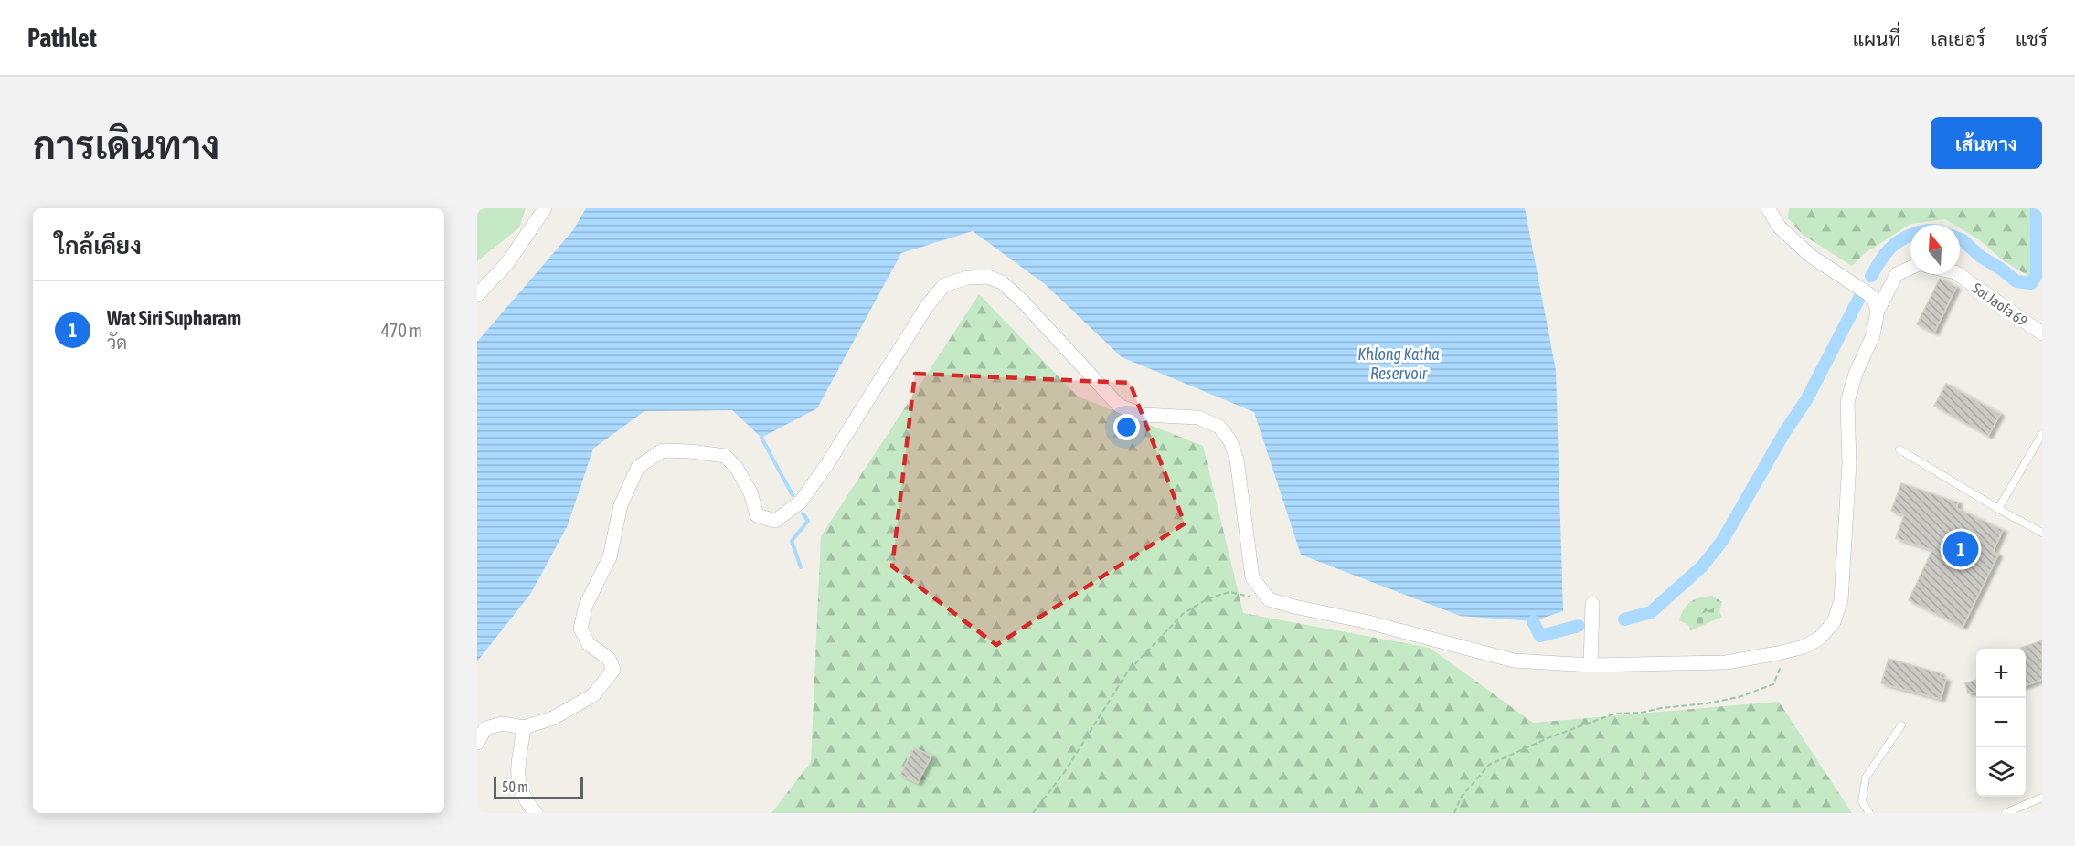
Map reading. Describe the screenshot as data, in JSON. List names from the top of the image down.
{
  "streets": {
    "street": ["Soi Jaofa 69"]
  },
  "water": ["Khlong Katha Reservoir"],
  "scale_bar": "50 m",
  "north": "top",
  "page": {
    "header": "Pathlet",
    "nav": ["แผนที่", "เลเยอร์", "แชร์"],
    "buttons": "เส้นทาง",
    "title": "การเดินทาง",
    "heading": "ใกล้เคียง",
    "list": [
      {
        "mark": "1",
        "name": "Wat Siri Supharam",
        "note": "วัด",
        "value": "470 m"
      }
    ],
    "pins": "1",
    "map_buttons": ["+", "−"],
    "scale": "50 m"
  }
}
